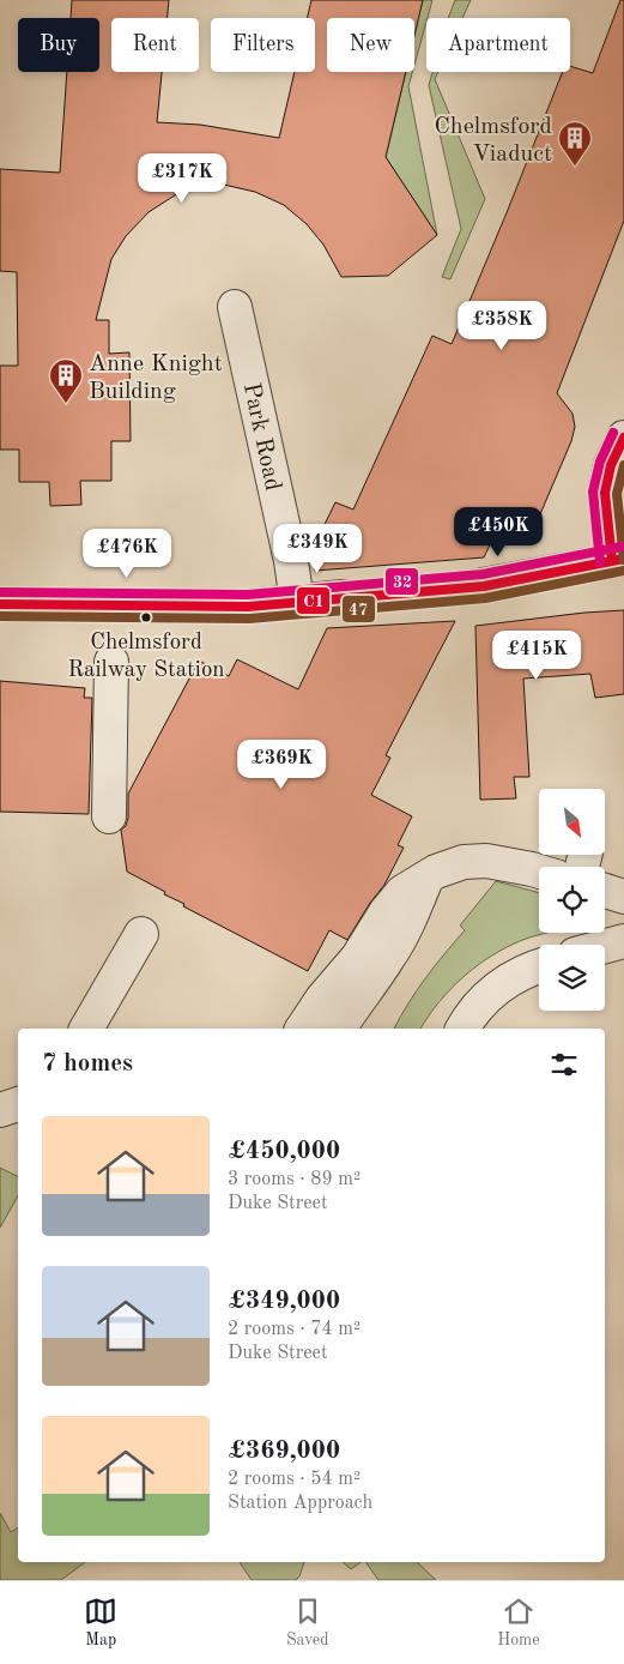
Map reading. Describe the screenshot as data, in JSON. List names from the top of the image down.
{
  "streets": {
    "street": ["Park Road"]
  },
  "places": {
    "building": ["Chelmsford Viaduct", "Anne Knight Building"],
    "other": ["Chelmsford Railway Station"]
  },
  "lines": ["transit line 32", "transit line C1", "transit line 47"],
  "north": "bottom right",
  "page": {
    "chip": [
      "Buy",
      "Rent",
      "Filters",
      "New",
      "Apartment"
    ],
    "price": [
      "£317K",
      "£358K",
      "£450K",
      "£349K",
      "£476K",
      "£415K",
      "£369K"
    ],
    "heading": "7 homes",
    "list": [
      {
        "name": "£450,000",
        "note": "3 rooms · 89 m² · Duke Street"
      },
      {
        "name": "£349,000",
        "note": "2 rooms · 74 m² · Duke Street"
      },
      {
        "name": "£369,000",
        "note": "2 rooms · 54 m² · Station Approach"
      }
    ],
    "tabs": ["Map", "Saved", "Home"]
  }
}
